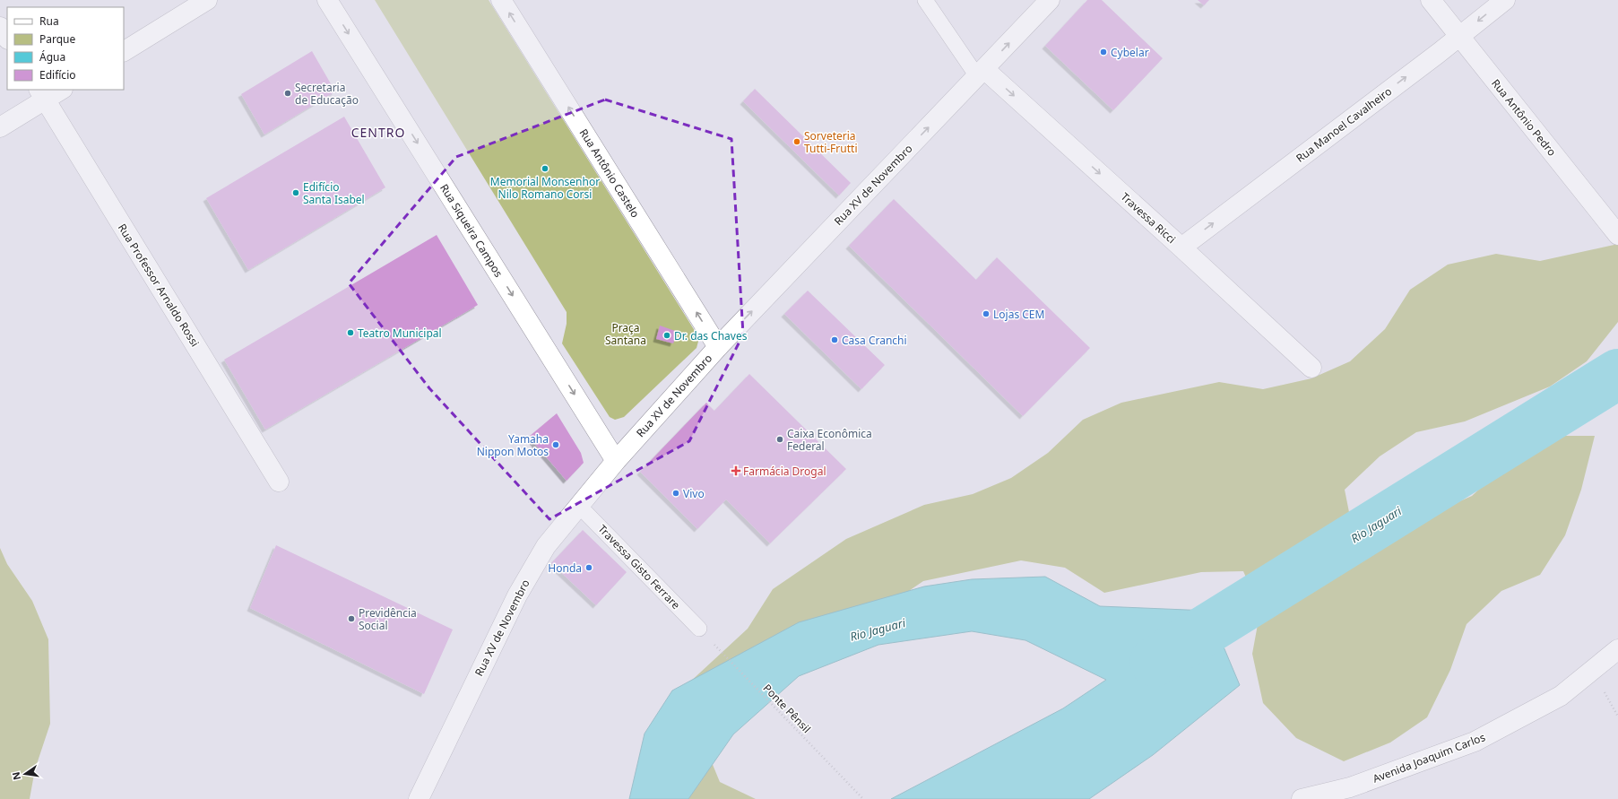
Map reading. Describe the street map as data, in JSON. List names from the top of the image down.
{
  "streets": {
    "street": [
      "Rua Antônio Pedro",
      "Rua Manoel Cavalheiro",
      "Rua Antônio Castelo",
      "Rua XV de Novembro",
      "Travessa Ricci",
      "Rua Siqueira Campos",
      "Rua Professor Arnaldo Rossi",
      "Avenida Joaquim Carlos"
    ],
    "lane": ["Travessa Gisto Ferrare"],
    "path": ["Ponte Pênsil"]
  },
  "crossings": [
    ["Rua Antônio Pedro", "Rua Manoel Cavalheiro"],
    ["Rua Manoel Cavalheiro", "Travessa Ricci"],
    ["Rua Antônio Castelo", "Rua XV de Novembro"],
    ["Rua XV de Novembro", "Travessa Ricci"],
    ["Rua XV de Novembro", "Rua Siqueira Campos"],
    ["Rua XV de Novembro", "Travessa Gisto Ferrare"],
    ["Travessa Gisto Ferrare", "Ponte Pênsil"]
  ],
  "one_way": [
    "Rua Antônio Castelo",
    "Rua XV de Novembro",
    "Travessa Ricci",
    "Rua Siqueira Campos"
  ],
  "districts": ["CENTRO"],
  "water": ["Rio Jaguari"],
  "parks": ["Praça Santana"],
  "places": {
    "other": [
      "Cybelar",
      "Secretaria de Educação",
      "Sorveteria Tutti-Frutti",
      "Memorial Monsenhor Nilo Romano Corsi",
      "Edifício Santa Isabel",
      "Lojas CEM",
      "Teatro Municipal",
      "Dr. das Chaves",
      "Casa Cranchi",
      "Caixa Econômica Federal",
      "Yamaha Nippon Motos",
      "Vivo",
      "Honda",
      "Previdência Social"
    ],
    "health": ["Farmácia Drogal"]
  },
  "legend": [
    "Rua",
    "Parque",
    "Água",
    "Edifício"
  ],
  "north": "left"
}
